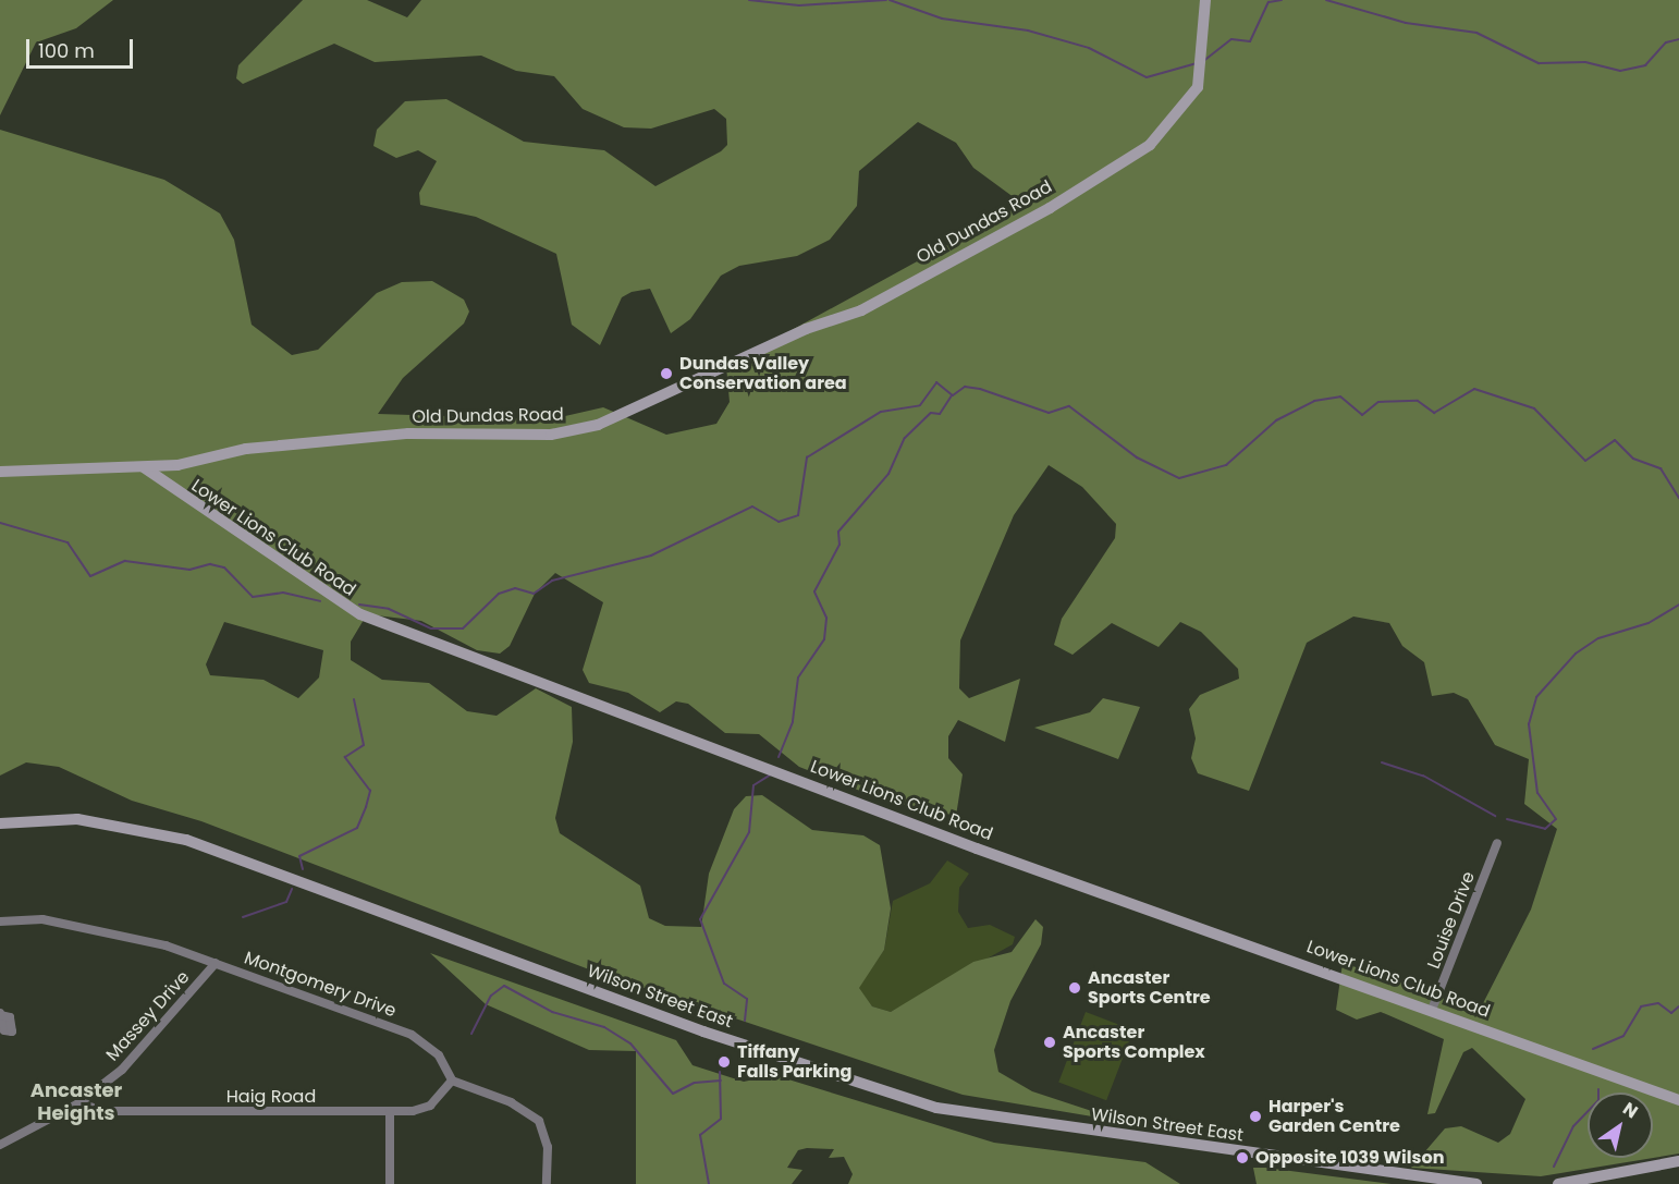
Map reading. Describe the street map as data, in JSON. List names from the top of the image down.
{
  "streets": {
    "street": [
      "Old Dundas Road",
      "Lower Lions Club Road",
      "Louise Drive",
      "Montgomery Drive",
      "Wilson Street East",
      "Massey Drive",
      "Haig Road"
    ]
  },
  "crossings": [
    ["Old Dundas Road", "Lower Lions Club Road"],
    ["Lower Lions Club Road", "Louise Drive"],
    ["Montgomery Drive", "Massey Drive"],
    ["Montgomery Drive", "Haig Road"],
    ["Massey Drive", "Haig Road"]
  ],
  "districts": ["Ancaster Heights"],
  "places": [
    "Dundas Valley Conservation area",
    "Ancaster Sports Centre",
    "Ancaster Sports Complex",
    "Tiffany Falls Parking",
    "Harper's Garden Centre",
    "Opposite 1039 Wilson"
  ],
  "scale_bar": "100 m",
  "north": "top right"
}
